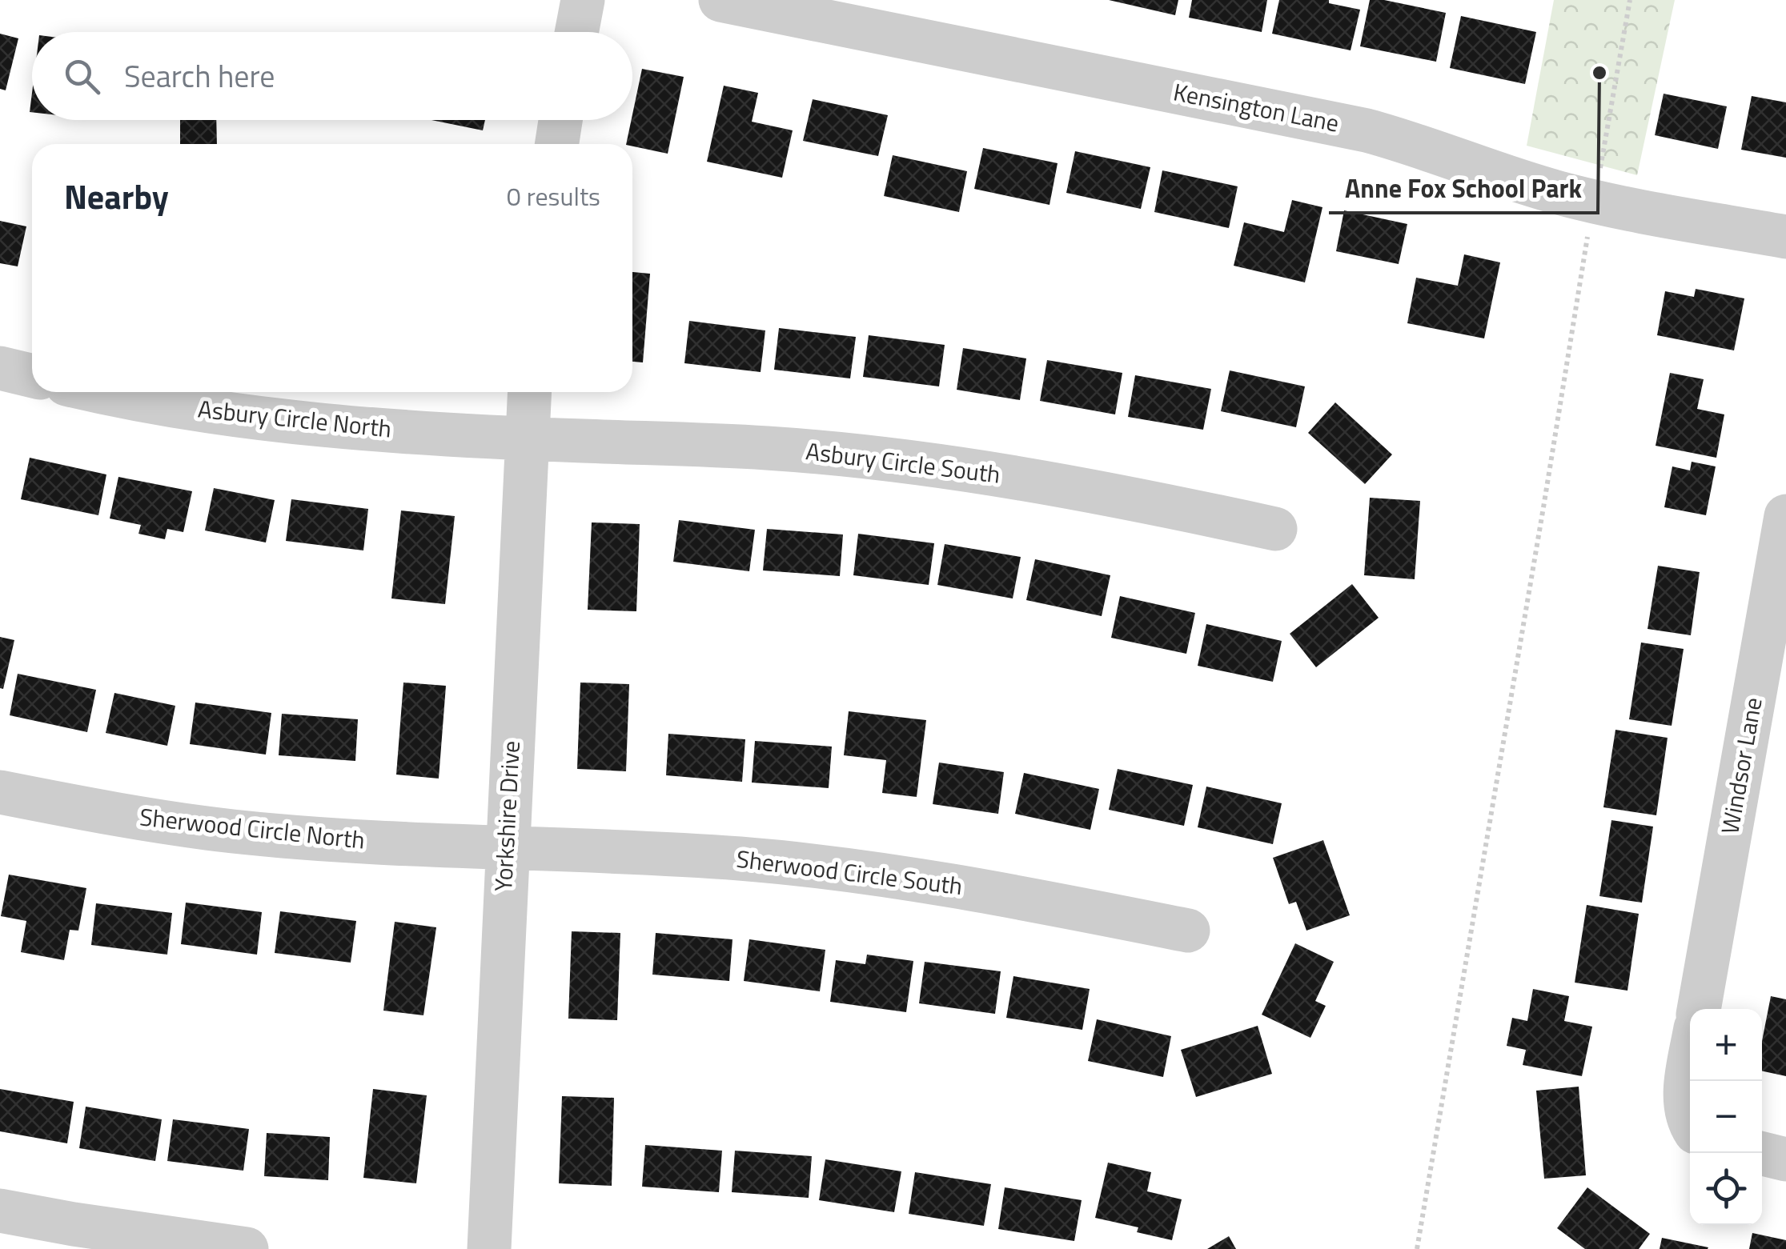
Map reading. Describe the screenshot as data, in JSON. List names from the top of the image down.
{
  "streets": {
    "street": [
      "Kensington Lane",
      "Asbury Circle North",
      "Asbury Circle South",
      "Windsor Lane",
      "Yorkshire Drive",
      "Sherwood Circle North",
      "Sherwood Circle South"
    ]
  },
  "crossings": [
    ["Asbury Circle North", "Asbury Circle South"],
    ["Asbury Circle North", "Yorkshire Drive"],
    ["Asbury Circle South", "Yorkshire Drive"],
    ["Yorkshire Drive", "Sherwood Circle North"],
    ["Yorkshire Drive", "Sherwood Circle South"],
    ["Sherwood Circle North", "Sherwood Circle South"]
  ],
  "places": ["Anne Fox School Park"],
  "page": {
    "search": "Search here",
    "heading": ["Nearby", "0 results"],
    "map_buttons": ["+", "−"]
  }
}
